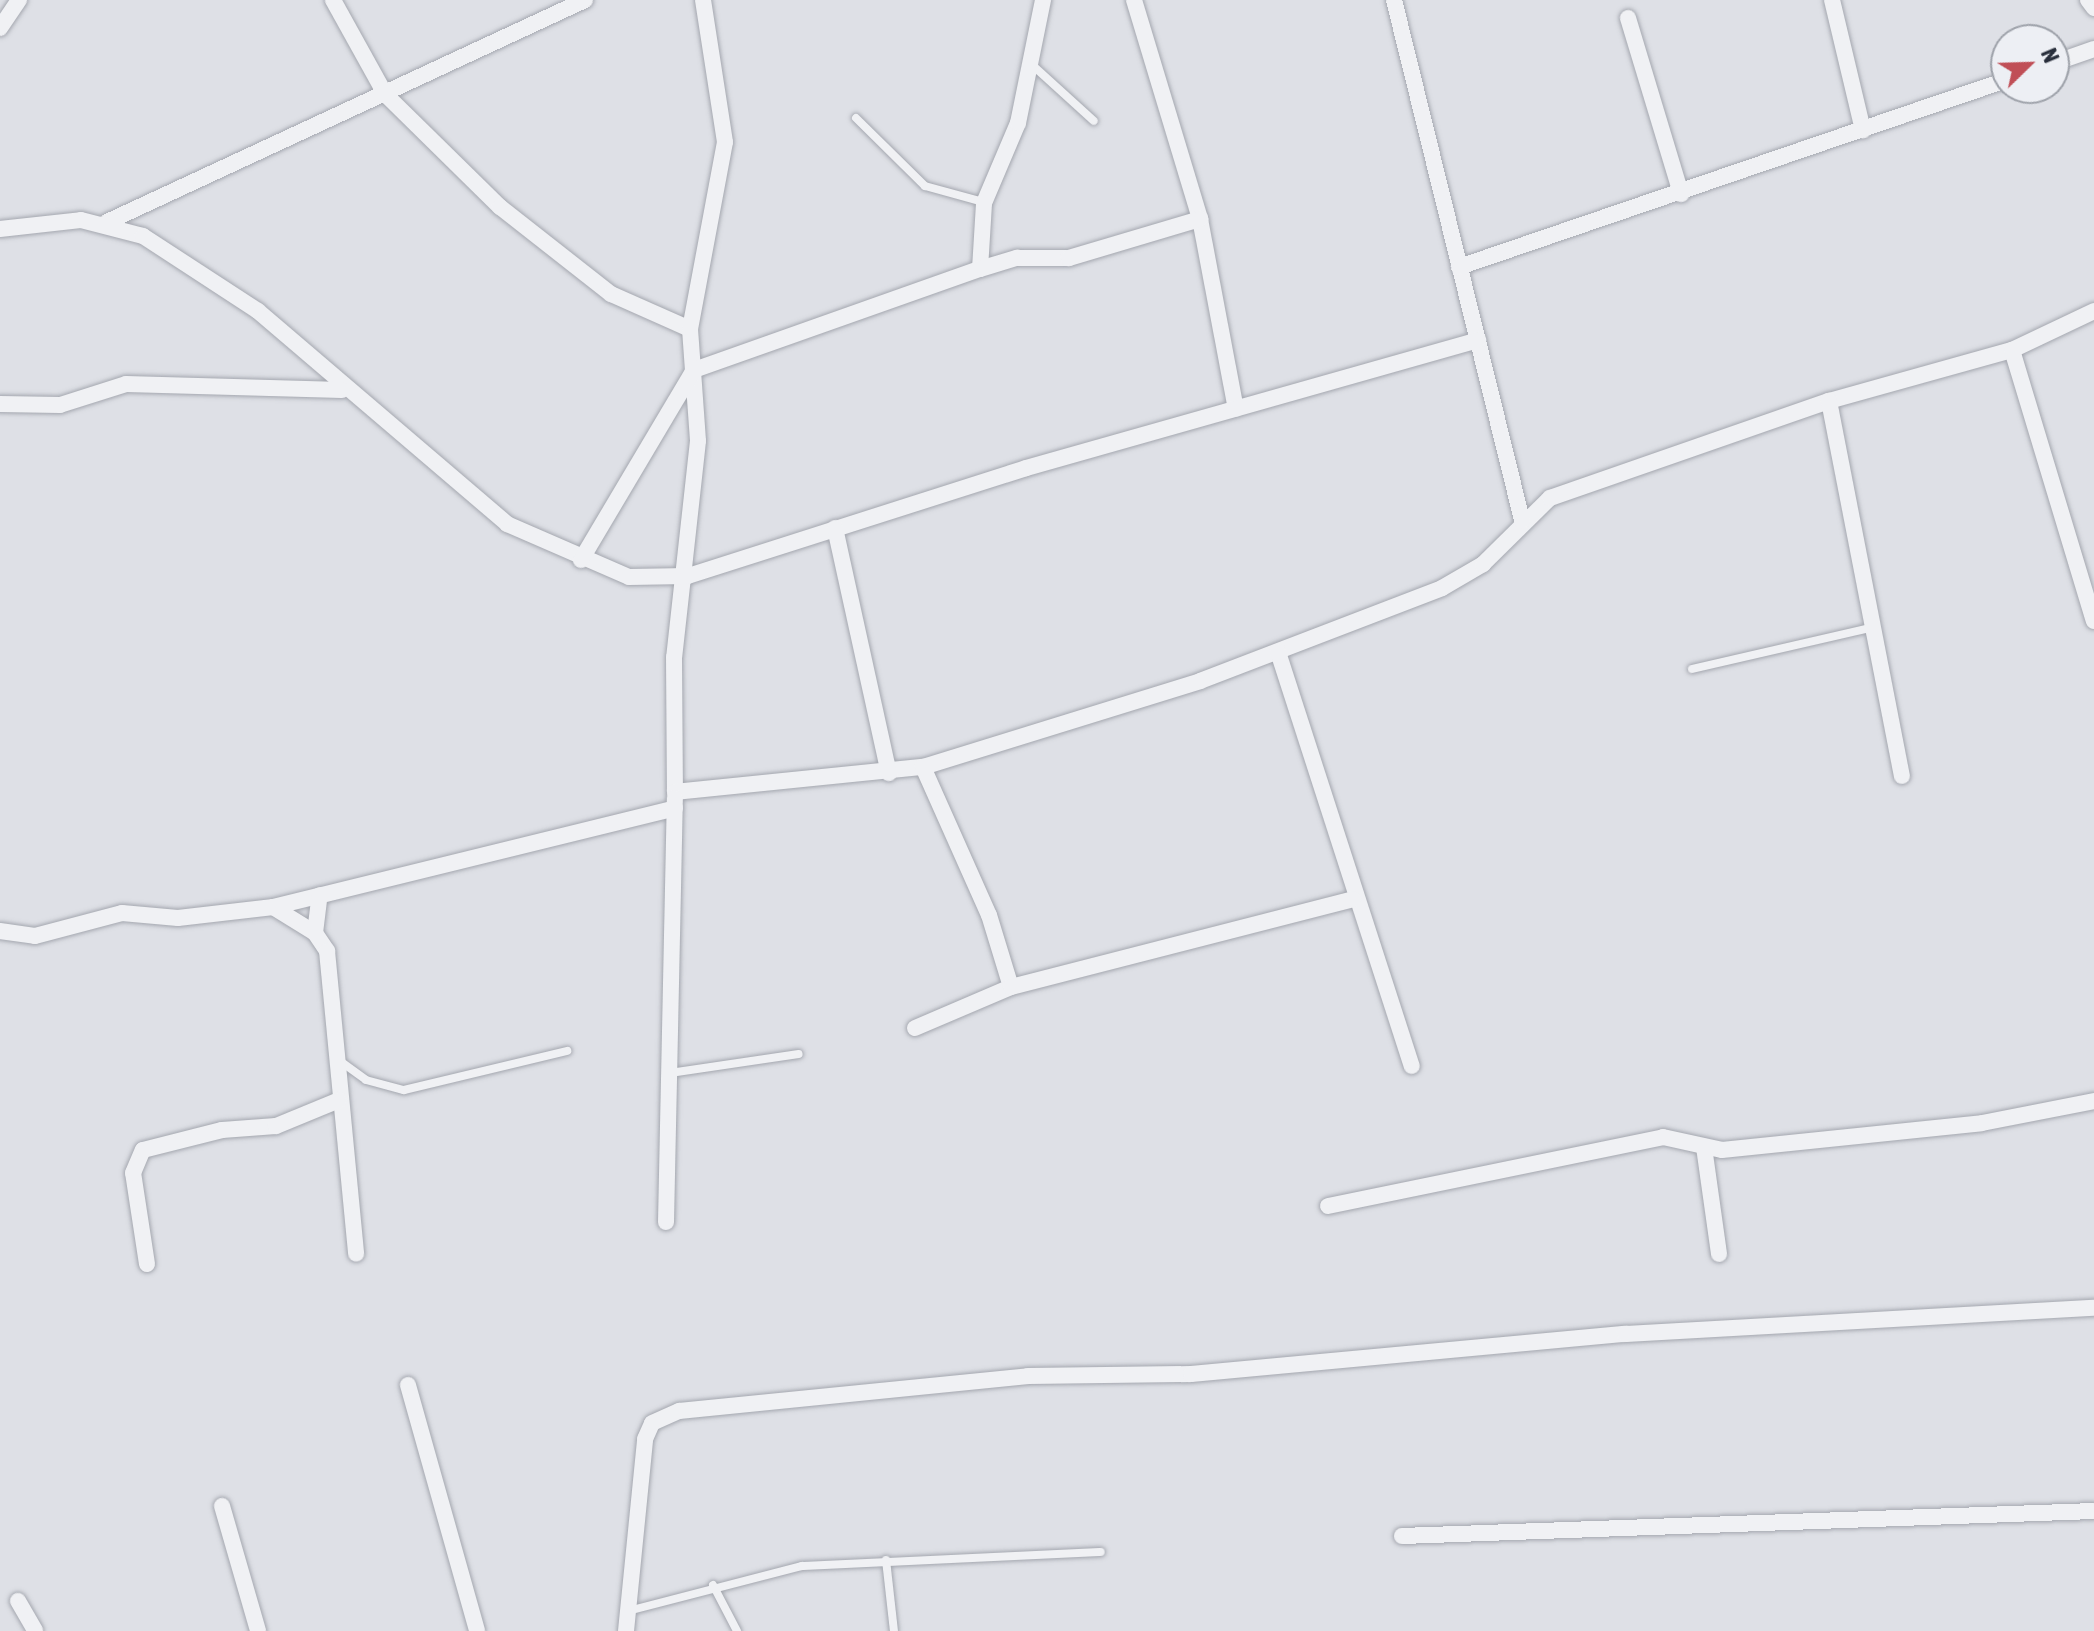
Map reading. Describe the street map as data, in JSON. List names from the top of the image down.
{
  "north": "top right"
}
